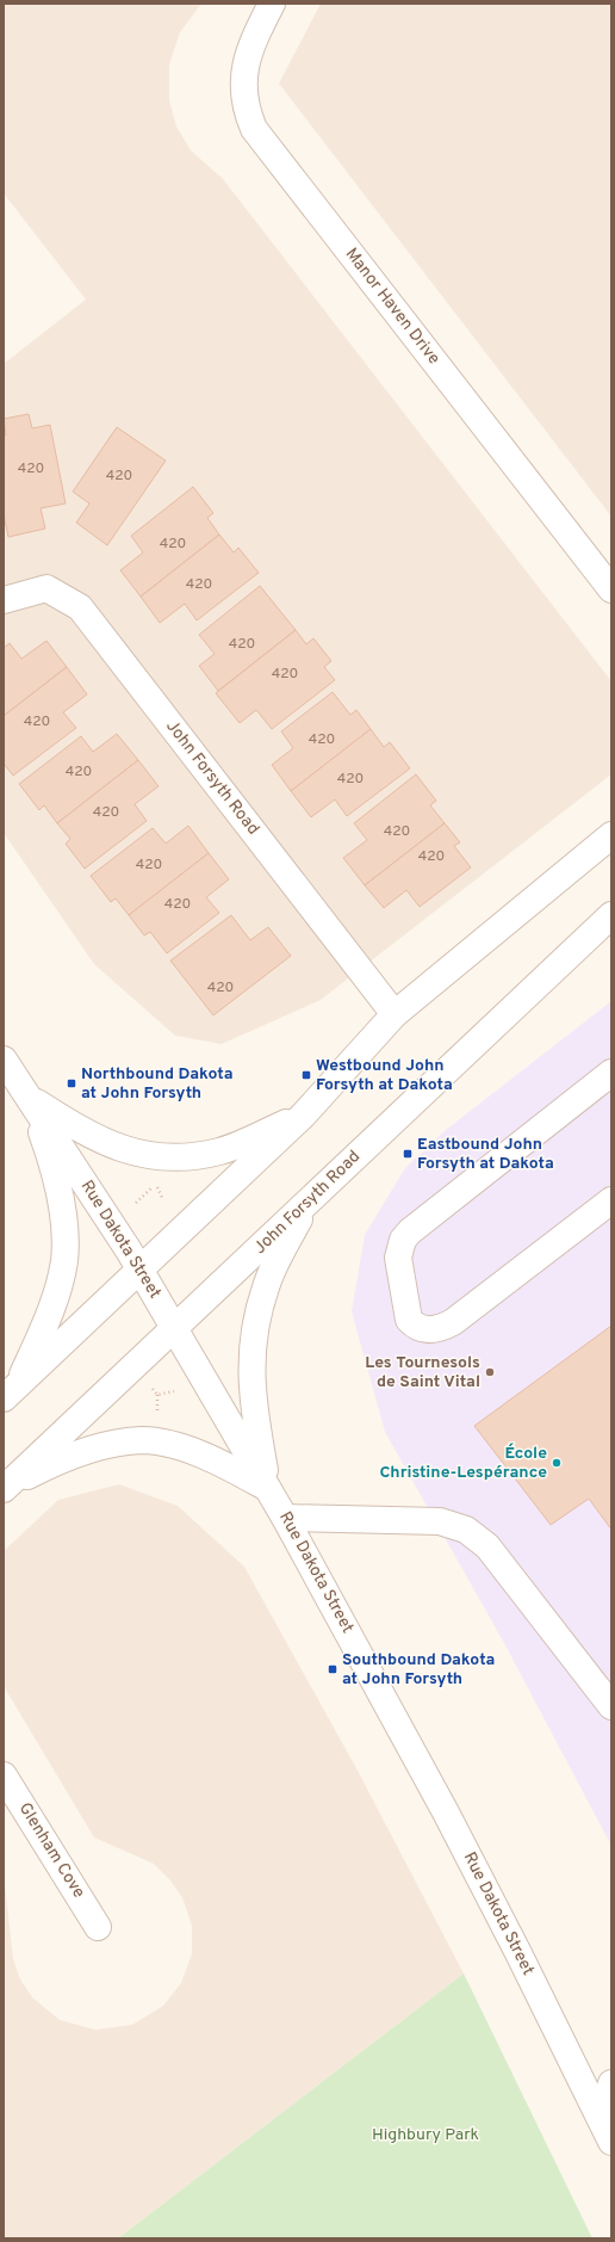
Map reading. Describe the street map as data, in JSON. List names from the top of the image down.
{
  "streets": {
    "street": [
      "Manor Haven Drive",
      "John Forsyth Road",
      "Rue Dakota Street",
      "Glenham Cove"
    ]
  },
  "crossings": [
    ["John Forsyth Road", "Rue Dakota Street"]
  ],
  "parks": ["Highbury Park"],
  "places": {
    "transit": [
      "Westbound John Forsyth at Dakota",
      "Northbound Dakota at John Forsyth",
      "Eastbound John Forsyth at Dakota",
      "Southbound Dakota at John Forsyth"
    ],
    "other": ["Les Tournesols de Saint Vital", "École Christine-Lespérance"]
  },
  "house_numbers": [
    "420",
    "420",
    "420",
    "420",
    "420",
    "420",
    "420",
    "420",
    "420",
    "420",
    "420",
    "420",
    "420",
    "420",
    "420",
    "420"
  ]
}
